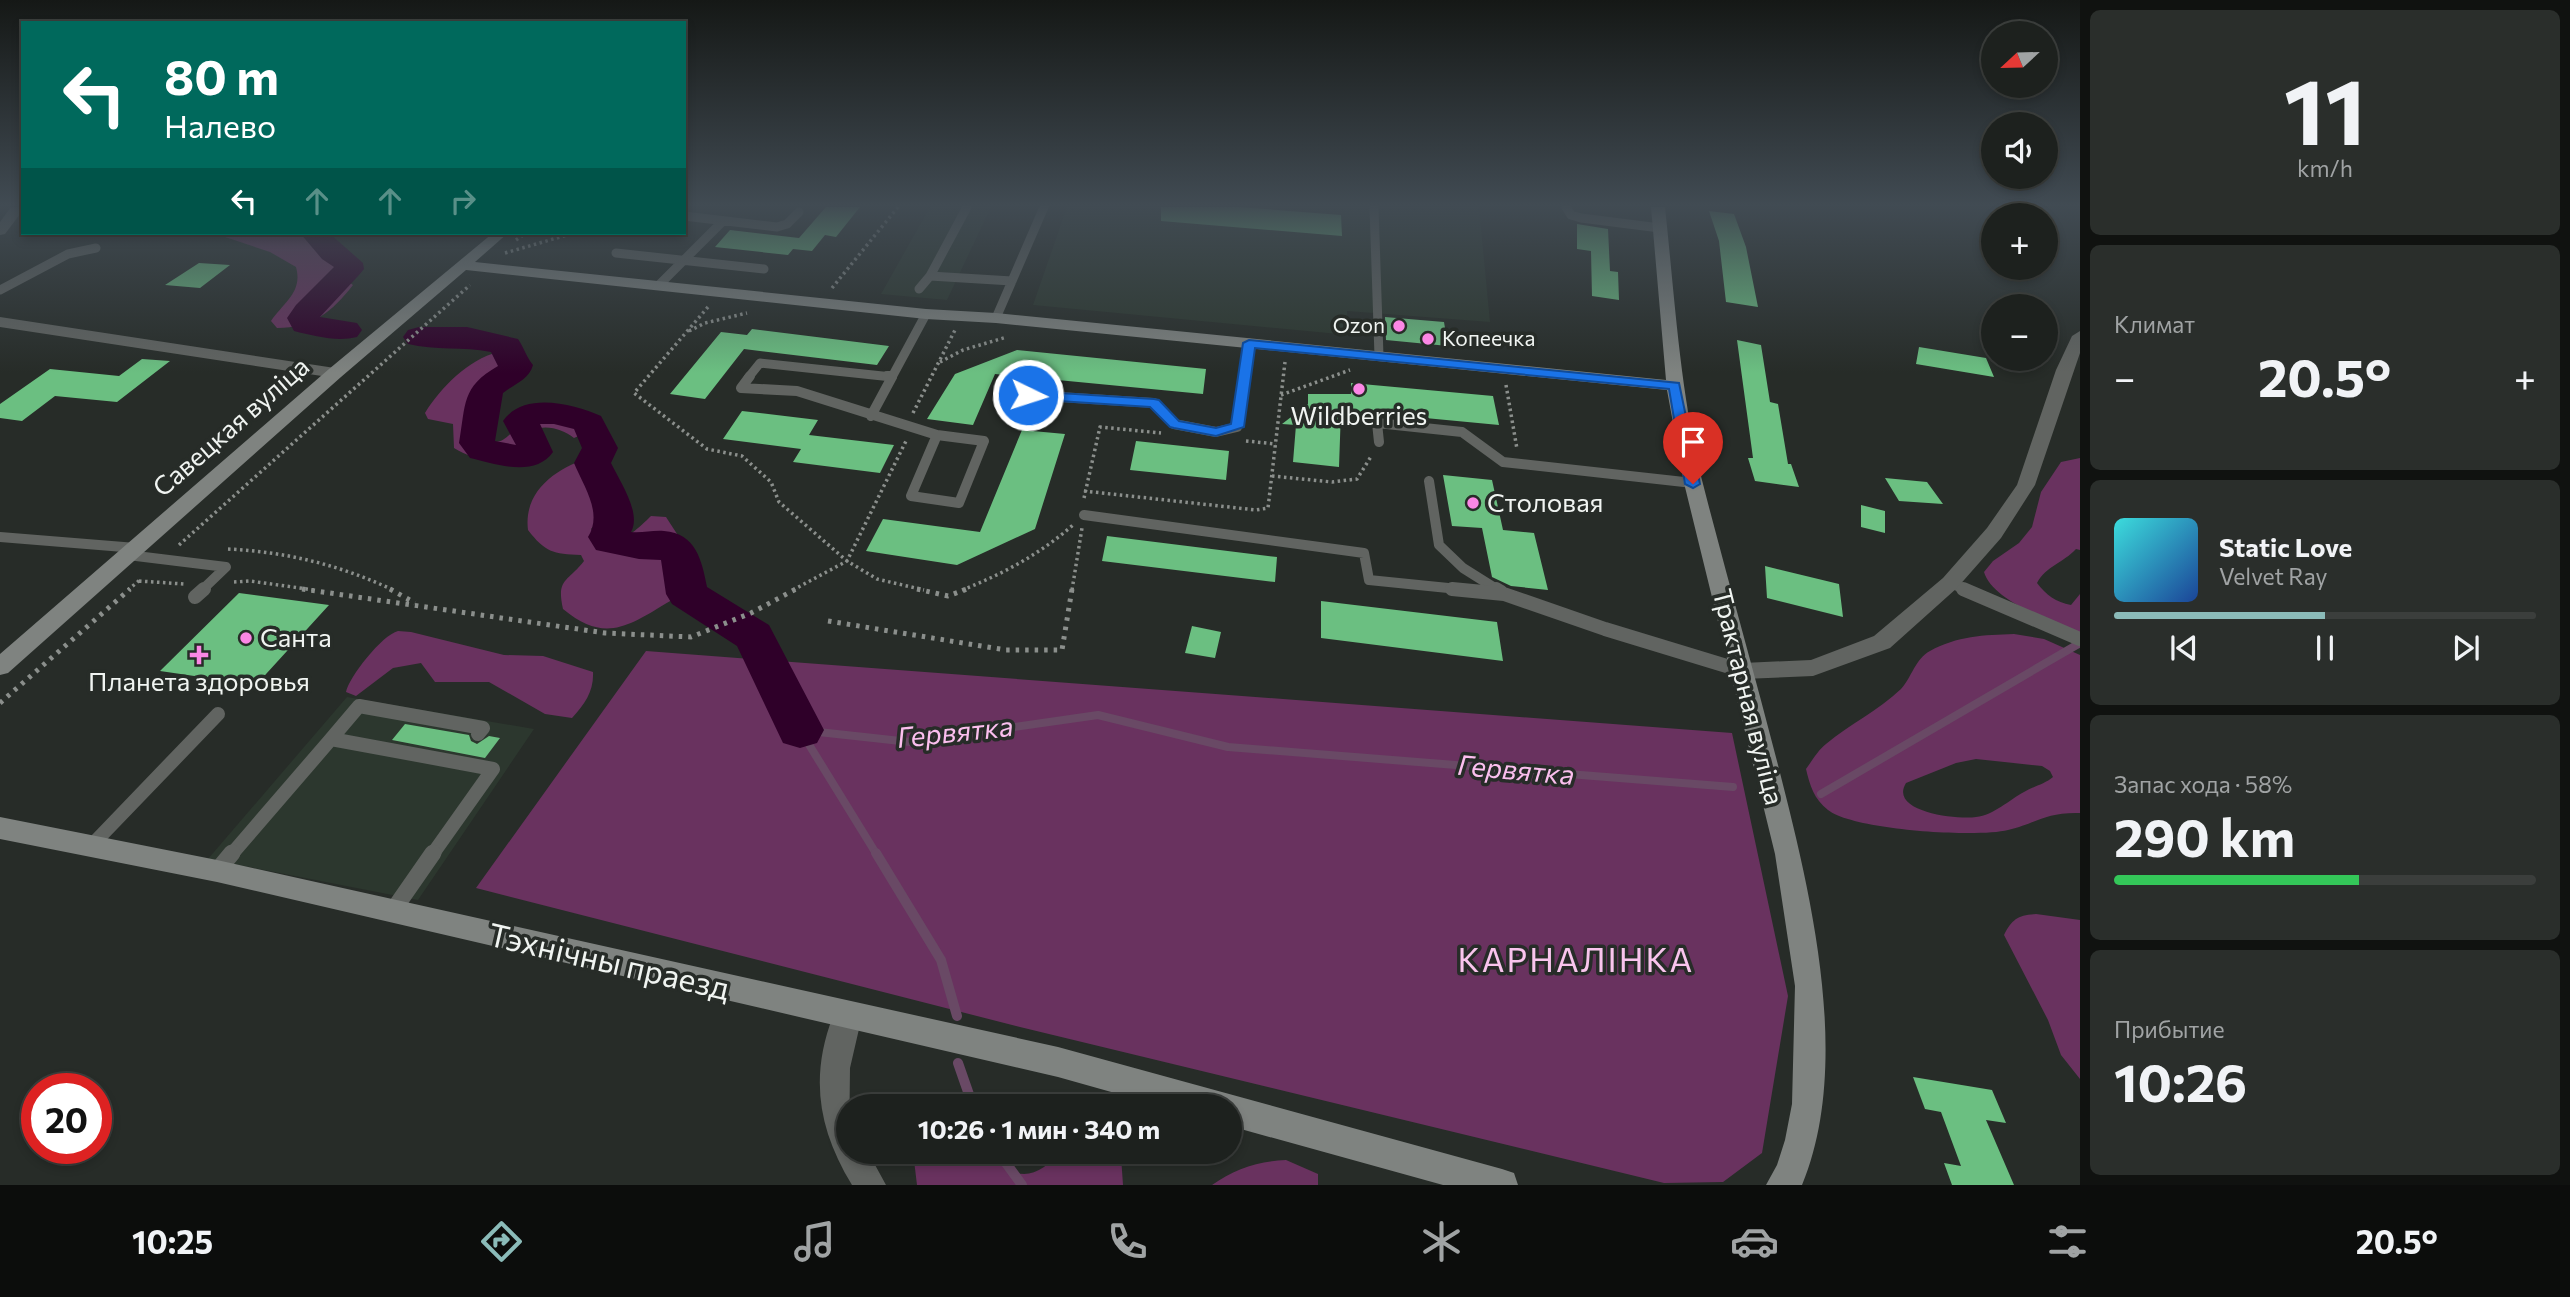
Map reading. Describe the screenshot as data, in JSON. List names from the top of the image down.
{
  "streets": {
    "street": ["Савецкая вуліца", "Трактарная вуліца", "Тэхнічны праезд"]
  },
  "districts": ["КАРНАЛІНКА"],
  "water": ["Гервятка"],
  "places": {
    "other": [
      "Ozon",
      "Копеечка",
      "Wildberries",
      "Столовая",
      "Санта"
    ],
    "health": ["Планета здоровья"]
  },
  "north": "left",
  "page": {
    "tile": [
      ["11", "km/h"],
      "Климат",
      ["Запас хода · 58%", "290 km"],
      ["Прибытие", "10:26"]
    ],
    "map_buttons": ["+", "−"],
    "turn": ["80 m", "Налево"],
    "heat": ["−", "20.5°", "+"],
    "song": ["Static Love", "Velvet Ray"],
    "limit": "20",
    "trip": "10:26 · 1 мин · 340 m",
    "tabs": ["10:25", "20.5°"]
  }
}
